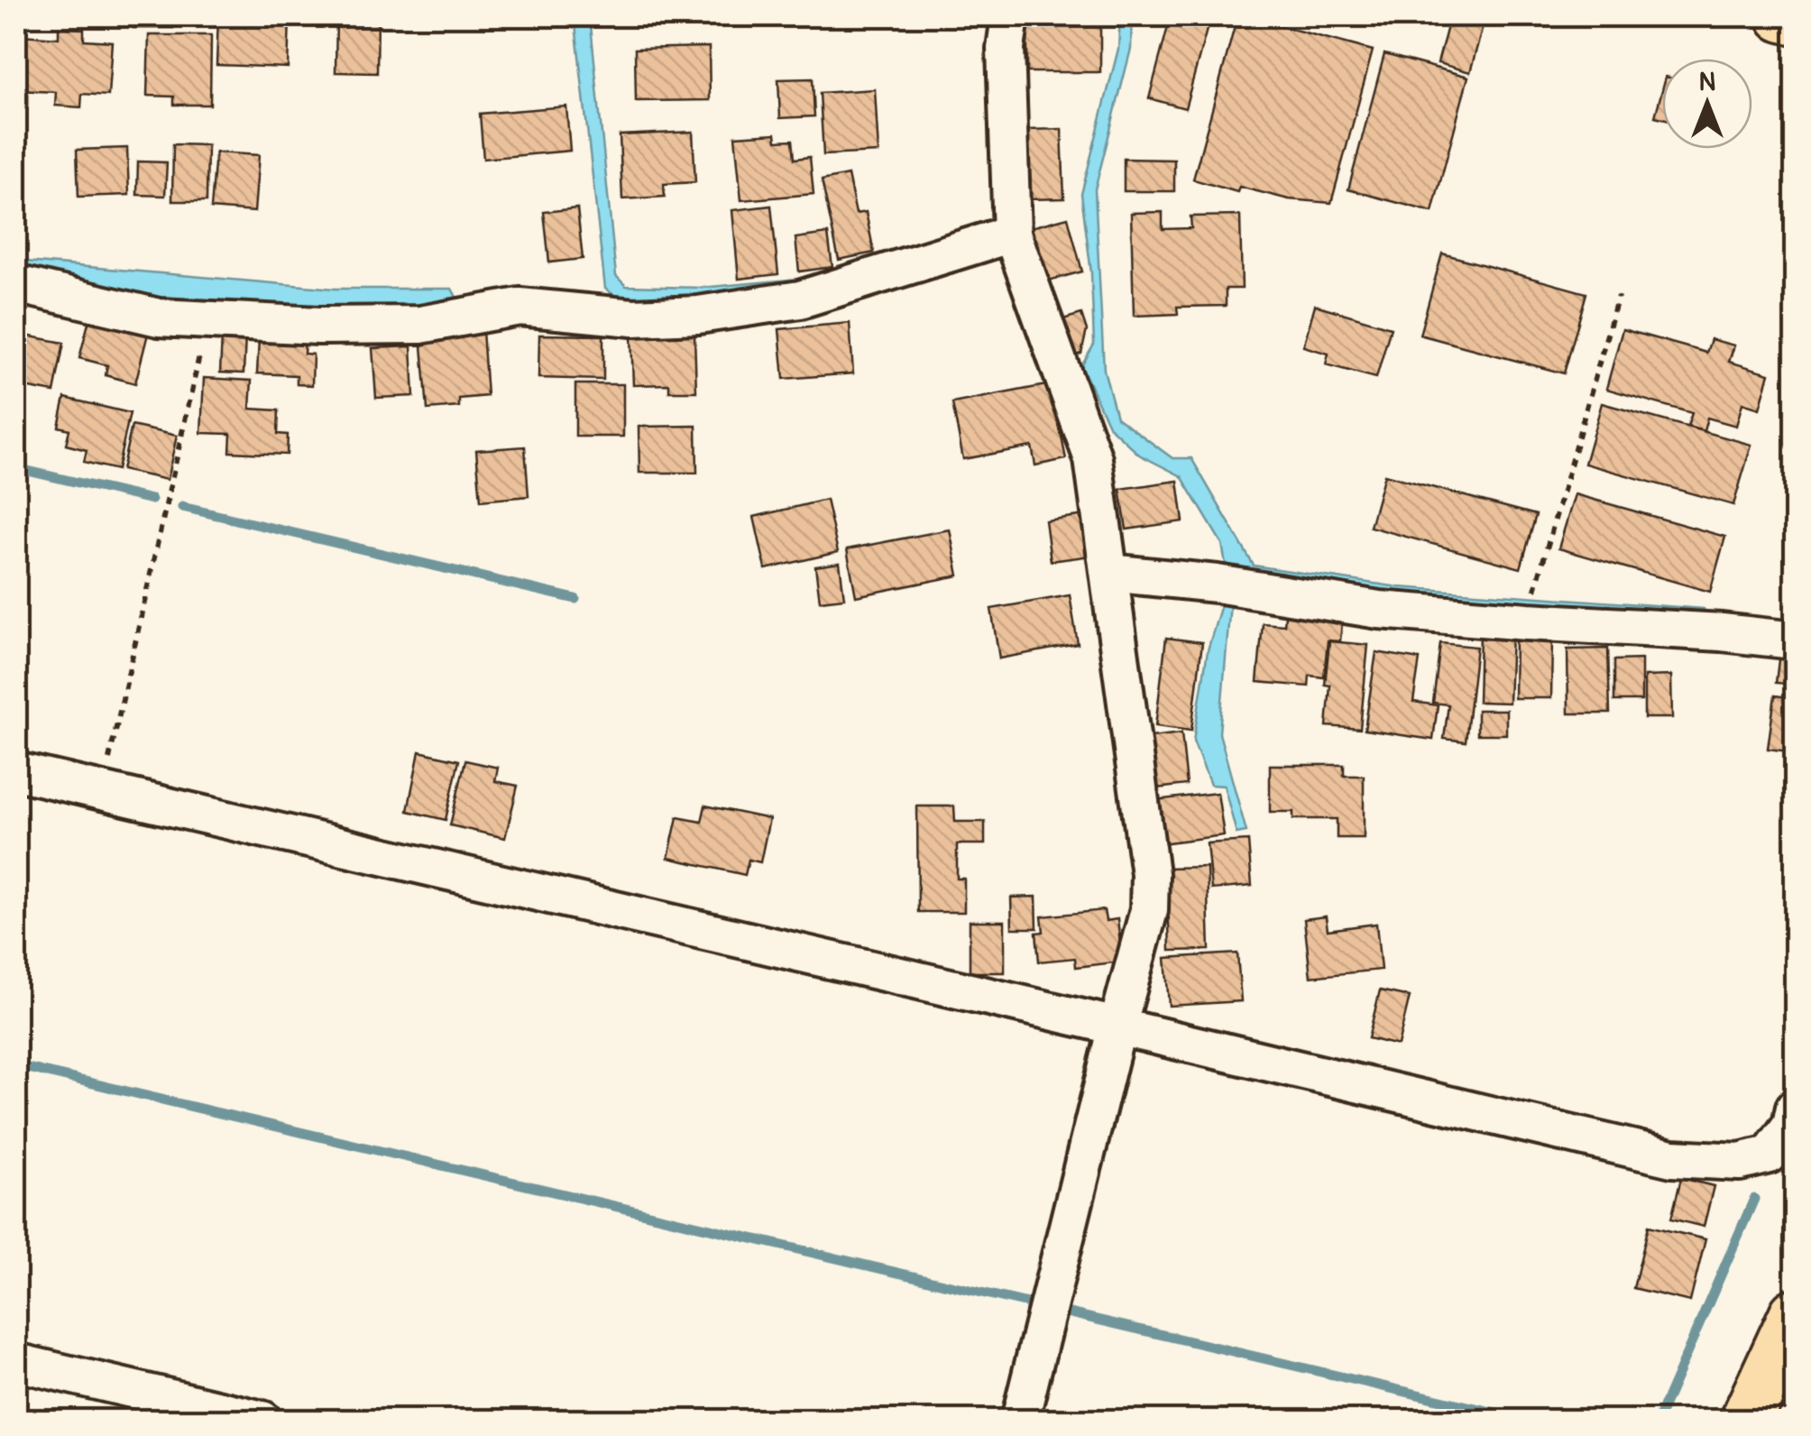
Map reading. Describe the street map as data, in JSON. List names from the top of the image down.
{
  "north": "top"
}
